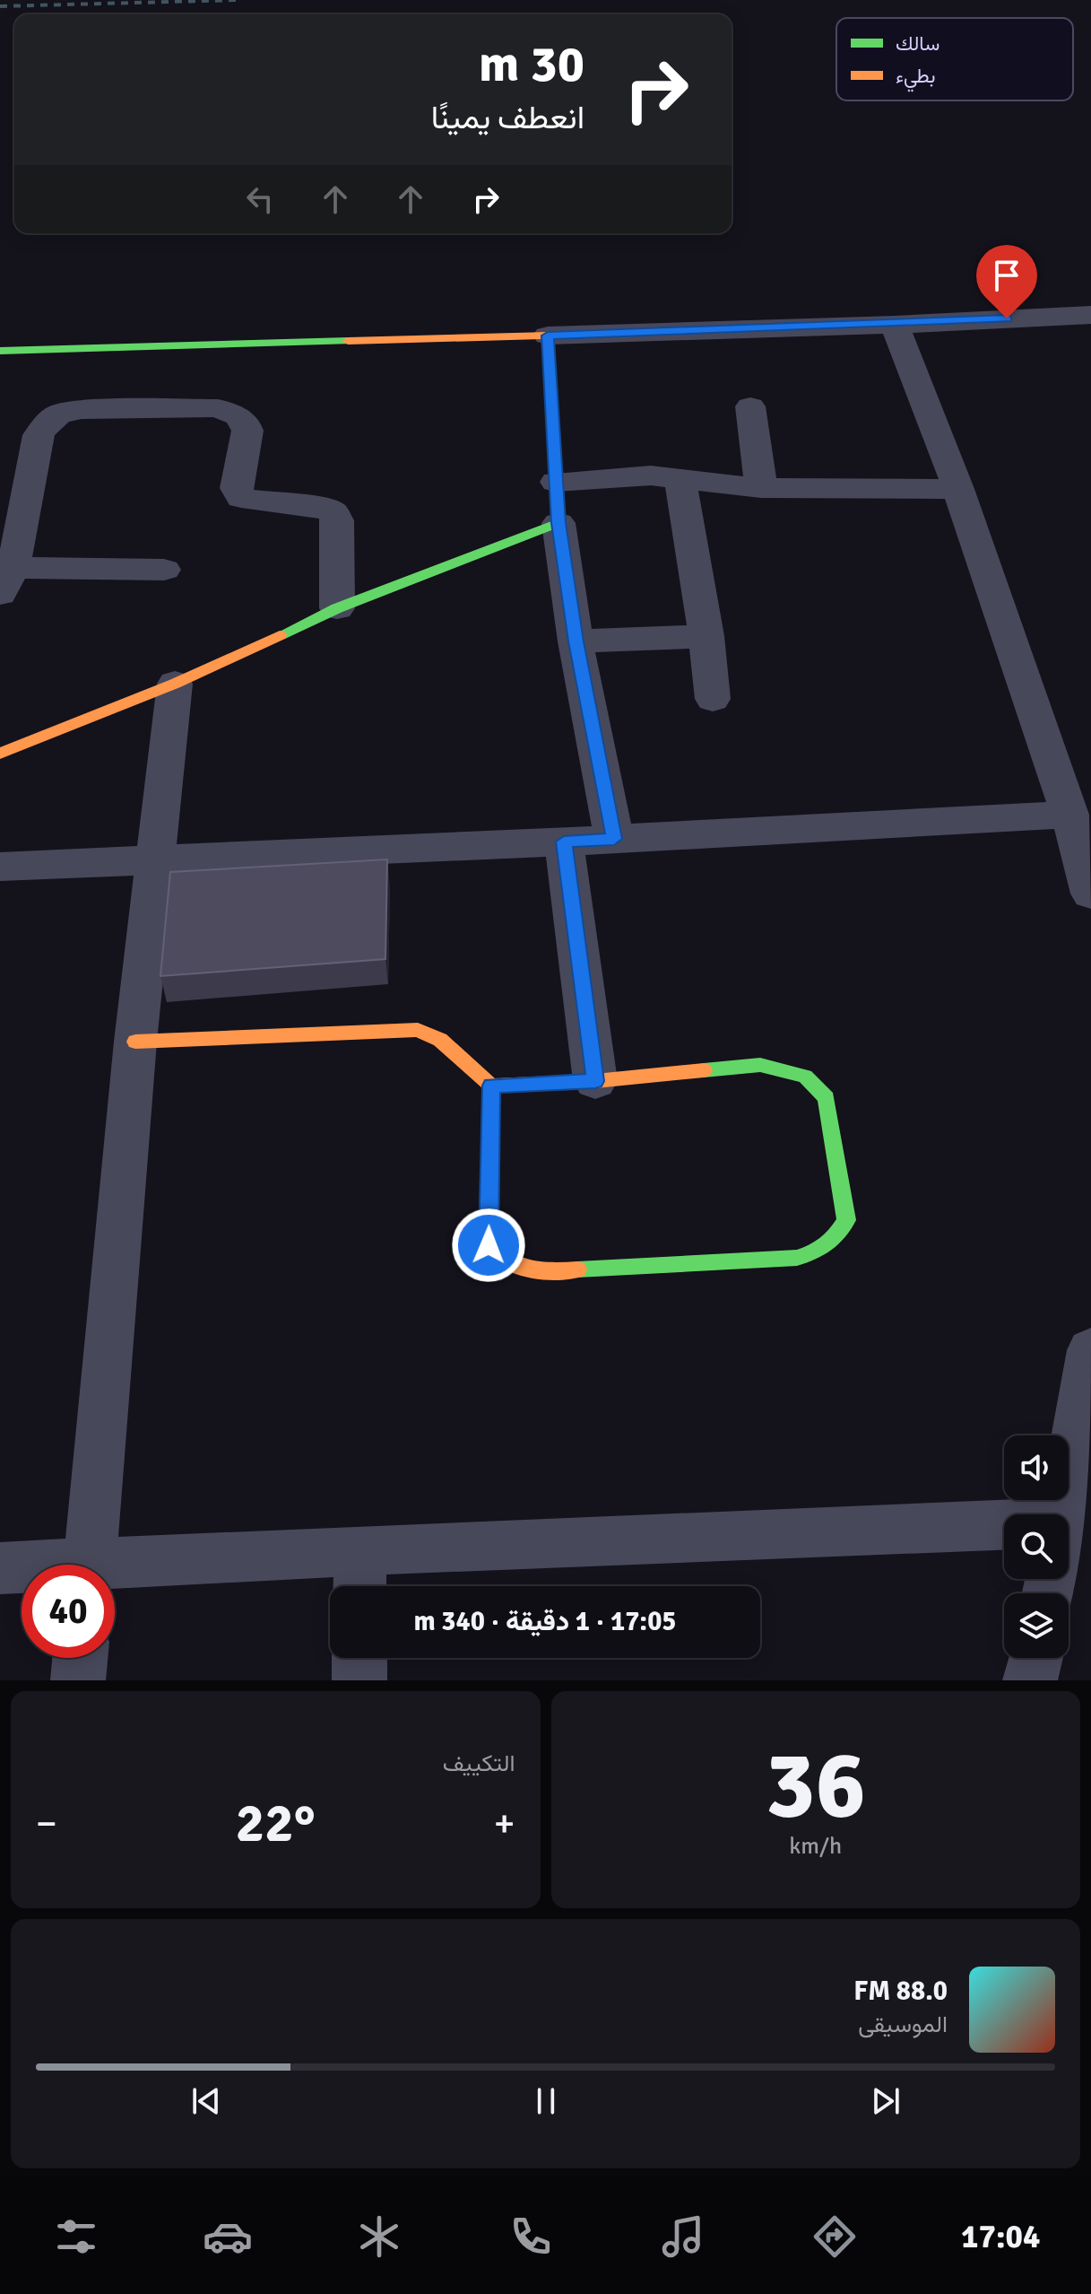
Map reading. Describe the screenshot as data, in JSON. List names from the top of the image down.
{
  "legend": ["سالك", "بطيء"],
  "page": {
    "turn": ["30 m", "انعطف يمينًا"],
    "limit": "40",
    "trip": "17:05 · 1 دقيقة · 340 m",
    "tile": [
      ["36", "km/h"],
      "التكييف"
    ],
    "heat": ["−", "22°", "+"],
    "song": ["88.0 FM", "الموسيقى"],
    "tabs": "17:04"
  }
}
